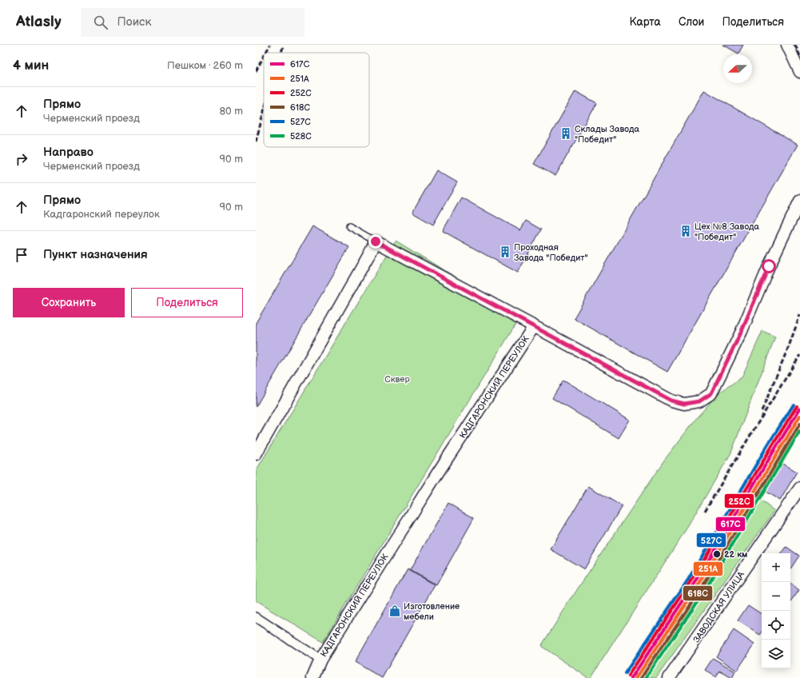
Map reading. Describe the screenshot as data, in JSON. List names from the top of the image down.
{
  "streets": {
    "street": ["КАДГАРОНСКИЙ ПЕРЕУЛОК", "ЗАВОДСКАЯ УЛИЦА"]
  },
  "parks": ["Сквер"],
  "places": {
    "building": ["Склады Завода \"Победит\"", "Цех №8 Завода \"Победит\"", "Проходная Завода \"Победит\""],
    "other": ["22 км"],
    "shop": ["Изготовление мебели"]
  },
  "lines": [
    "transit line 527С",
    "transit line 252С",
    "transit line 617C",
    "transit line 251А",
    "transit line 618С",
    "transit line 528С"
  ],
  "legend": [
    "617C",
    "251А",
    "252С",
    "618С",
    "527С",
    "528С"
  ],
  "north": "left",
  "page": {
    "header": "Atlasly",
    "search": "Поиск",
    "nav": ["Карта", "Слои", "Поделиться"],
    "heading": ["4 мин", "Пешком · 260 m"],
    "list": [
      ["Прямо", "Черменский проезд", "80 m"],
      ["Направо", "Черменский проезд", "90 m"],
      ["Прямо", "Кадгаронский переулок", "90 m"],
      "Пункт назначения"
    ],
    "buttons": ["Сохранить", "Поделиться"],
    "map_buttons": ["+", "−"]
  }
}
